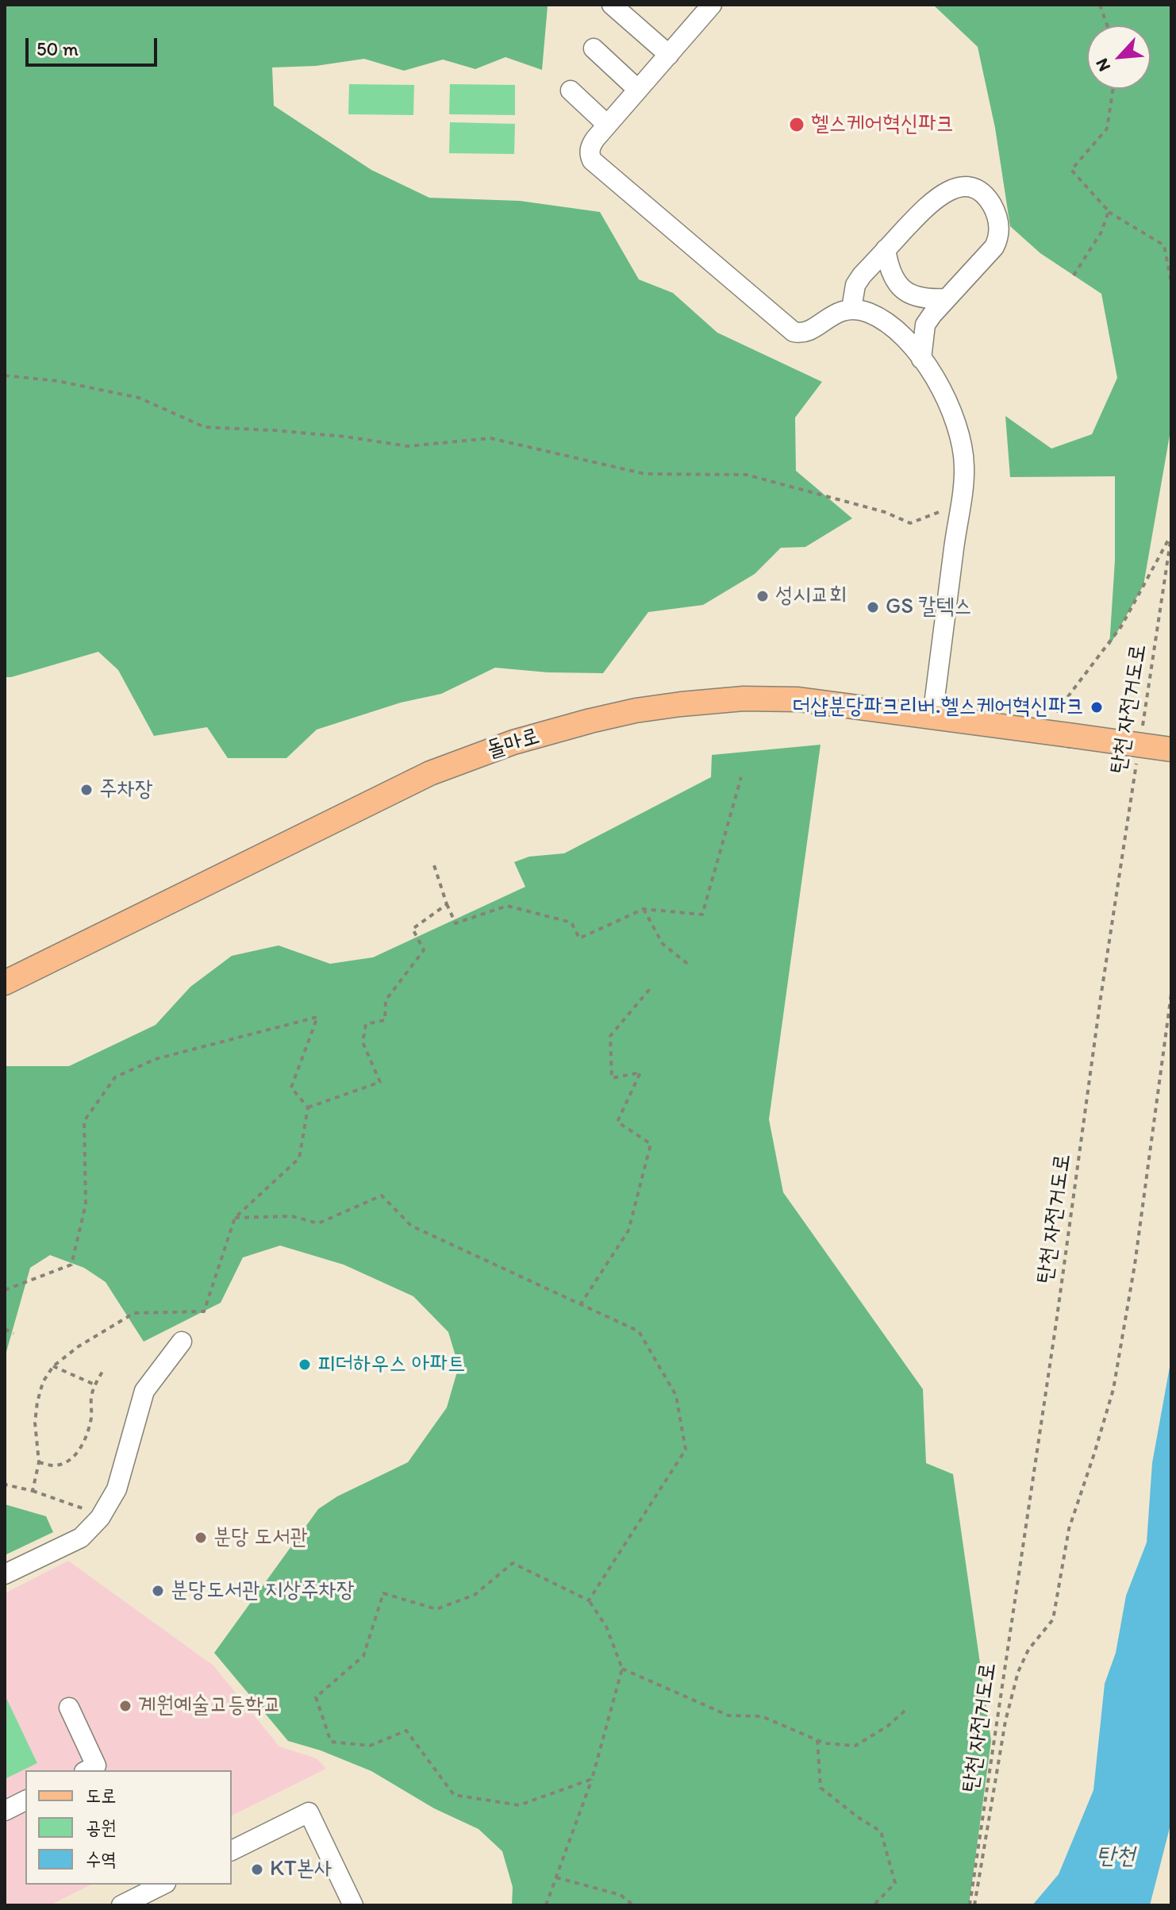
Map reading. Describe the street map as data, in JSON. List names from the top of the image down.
{
  "streets": {
    "main road": ["돌마로"],
    "path": ["탄천 자전거도로"]
  },
  "water": ["탄천"],
  "places": [
    "헬스케어혁신파크",
    "성시교회",
    "GS 칼텍스",
    "더샵분당파크리버.헬스케어혁신파크",
    "주차장",
    "피더하우스 아파트",
    "분당 도서관",
    "분당도서관 지상주차장",
    "계원예술고등학교",
    "KT본사"
  ],
  "legend": ["도로", "공원", "수역"],
  "scale_bar": "50 m",
  "north": "bottom left"
}
